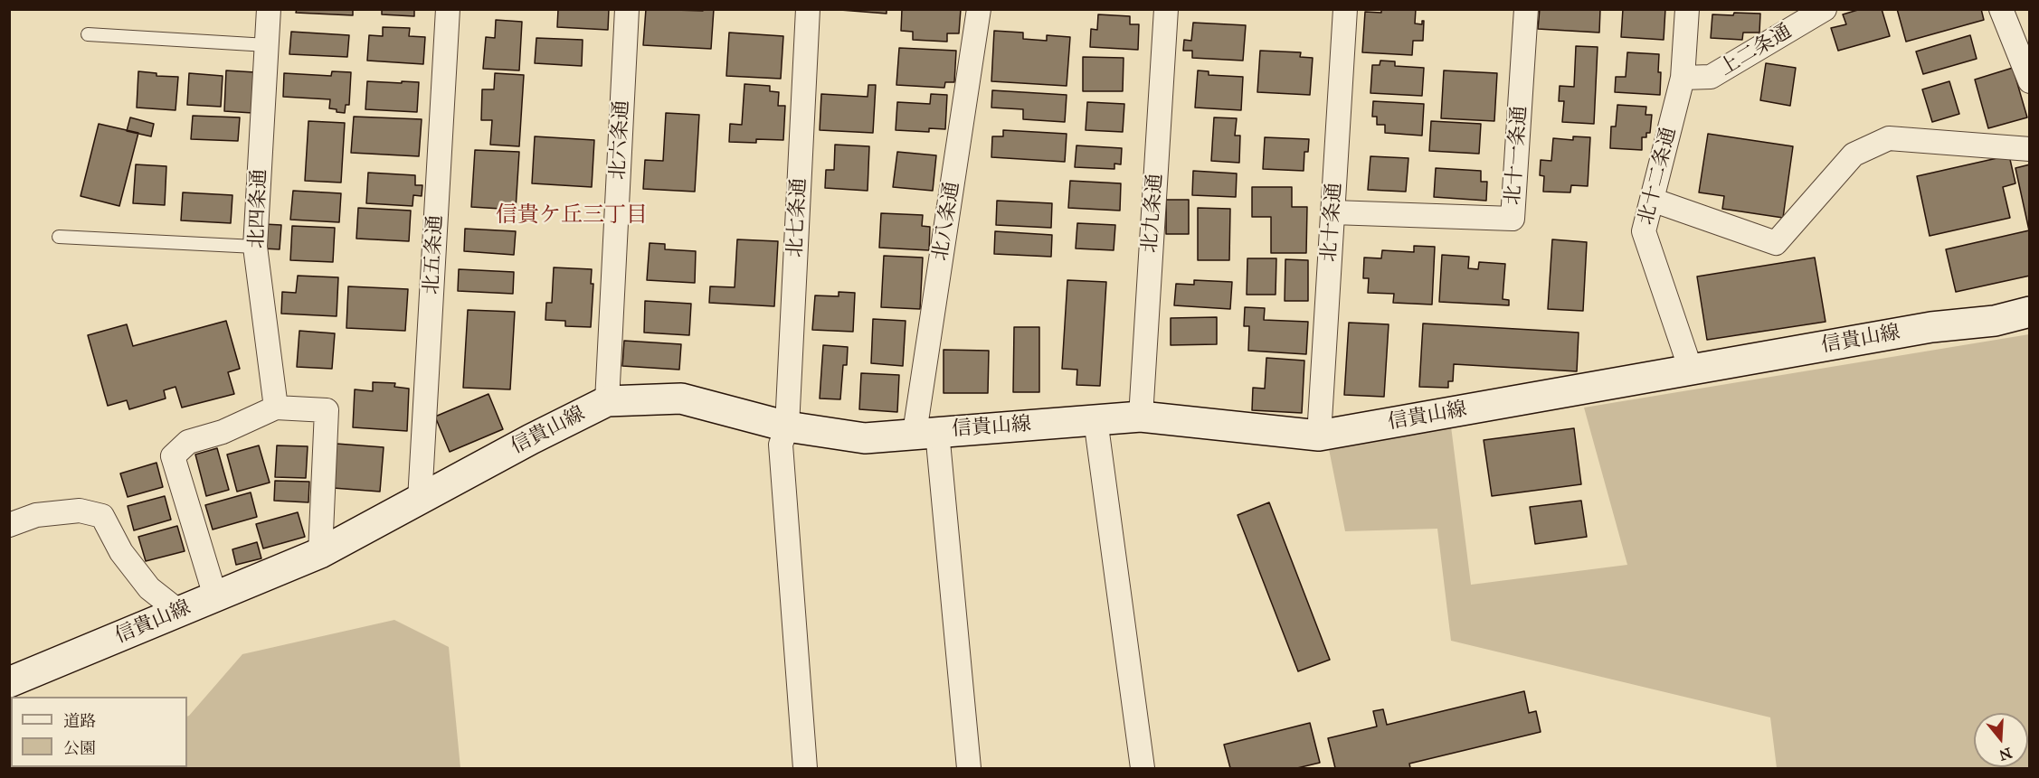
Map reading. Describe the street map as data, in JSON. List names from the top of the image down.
{
  "streets": {
    "main road": ["信貴山線"],
    "street": [
      "上二条通",
      "北六条通",
      "北十一条通",
      "北十二条通",
      "北四条通",
      "北九条通",
      "北七条通",
      "北八条通",
      "北十条通",
      "北五条通"
    ]
  },
  "crossings": [
    ["上二条通", "北十二条通"],
    ["北六条通", "信貴山線"],
    ["北十一条通", "北十条通"],
    ["北十二条通", "信貴山線"],
    ["北九条通", "信貴山線"],
    ["北七条通", "信貴山線"],
    ["北八条通", "信貴山線"],
    ["北十条通", "信貴山線"],
    ["北五条通", "信貴山線"]
  ],
  "districts": ["信貴ケ丘三丁目"],
  "legend": ["道路", "公園"],
  "north": "bottom"
}
